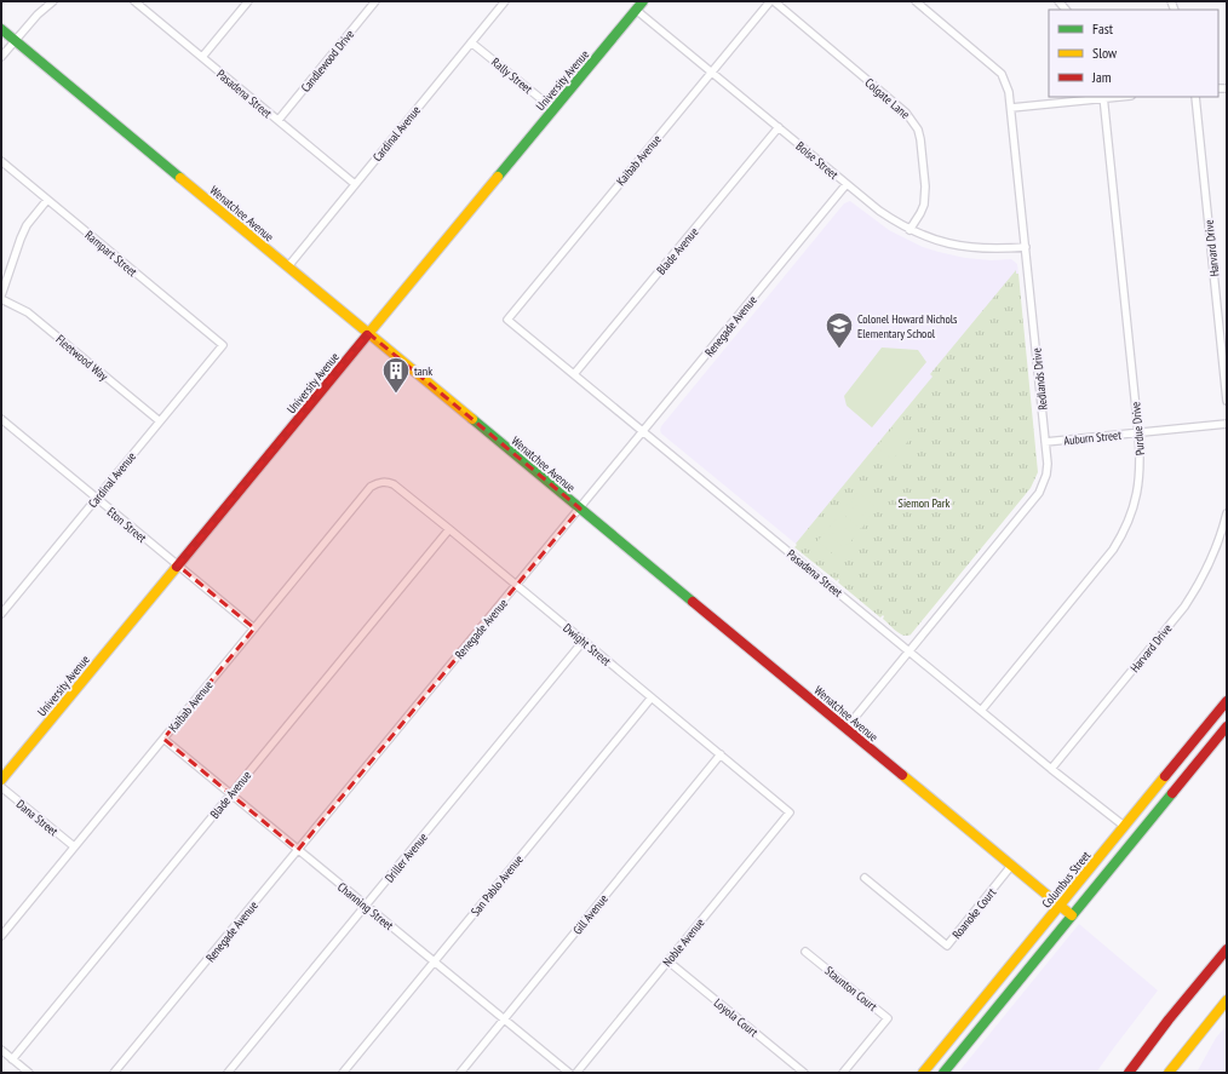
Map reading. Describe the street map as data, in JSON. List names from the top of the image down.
{
  "streets": {
    "main road": ["University Avenue", "Wenatchee Avenue", "Columbus Street"],
    "street": [
      "Candlewood Drive",
      "Rally Street",
      "Pasadena Street",
      "Colgate Lane",
      "Cardinal Avenue",
      "Kaibab Avenue",
      "Boise Street",
      "Harvard Drive",
      "Blade Avenue",
      "Rampart Street",
      "Renegade Avenue",
      "Fleetwood Way",
      "Redlands Drive",
      "Purdue Drive",
      "Auburn Street",
      "Eton Street",
      "Dwight Street",
      "Dana Street",
      "Driller Avenue",
      "San Pablo Avenue",
      "Channing Street",
      "Roanoke Court",
      "Gill Avenue",
      "Noble Avenue",
      "Staunton Court",
      "Loyola Court"
    ]
  },
  "crossings": [
    ["Candlewood Drive", "Pasadena Street"],
    ["Rally Street", "University Avenue"],
    ["Rally Street", "Cardinal Avenue"],
    ["University Avenue", "Boise Street"],
    ["University Avenue", "Wenatchee Avenue"],
    ["University Avenue", "Eton Street"],
    ["Pasadena Street", "Cardinal Avenue"],
    ["Pasadena Street", "Kaibab Avenue"],
    ["Pasadena Street", "Harvard Drive"],
    ["Pasadena Street", "Blade Avenue"],
    ["Pasadena Street", "Renegade Avenue"],
    ["Pasadena Street", "Redlands Drive"],
    ["Pasadena Street", "Purdue Drive"],
    ["Pasadena Street", "Columbus Street"],
    ["Colgate Lane", "Kaibab Avenue"],
    ["Colgate Lane", "Boise Street"],
    ["Cardinal Avenue", "Wenatchee Avenue"],
    ["Cardinal Avenue", "Rampart Street"],
    ["Cardinal Avenue", "Fleetwood Way"],
    ["Cardinal Avenue", "Eton Street"],
    ["Kaibab Avenue", "Boise Street"],
    ["Kaibab Avenue", "Eton Street"],
    ["Kaibab Avenue", "Dwight Street"],
    ["Kaibab Avenue", "Dana Street"],
    ["Kaibab Avenue", "Channing Street"],
    ["Boise Street", "Blade Avenue"],
    ["Boise Street", "Renegade Avenue"],
    ["Boise Street", "Redlands Drive"],
    ["Wenatchee Avenue", "Renegade Avenue"],
    ["Wenatchee Avenue", "Redlands Drive"],
    ["Wenatchee Avenue", "Columbus Street"],
    ["Wenatchee Avenue", "Roanoke Court"],
    ["Blade Avenue", "Dwight Street"],
    ["Blade Avenue", "Channing Street"],
    ["Renegade Avenue", "Dwight Street"],
    ["Renegade Avenue", "Channing Street"],
    ["Redlands Drive", "Auburn Street"],
    ["Purdue Drive", "Auburn Street"],
    ["Dwight Street", "Driller Avenue"],
    ["Dwight Street", "San Pablo Avenue"],
    ["Dwight Street", "Gill Avenue"],
    ["Dwight Street", "Noble Avenue"],
    ["Driller Avenue", "Channing Street"],
    ["San Pablo Avenue", "Channing Street"],
    ["Channing Street", "Gill Avenue"],
    ["Noble Avenue", "Loyola Court"]
  ],
  "parks": ["Siemon Park"],
  "places": {
    "school or university": ["Colonel Howard Nichols Elementary School"],
    "building": ["tank"]
  },
  "legend": ["Fast", "Slow", "Jam"]
}
